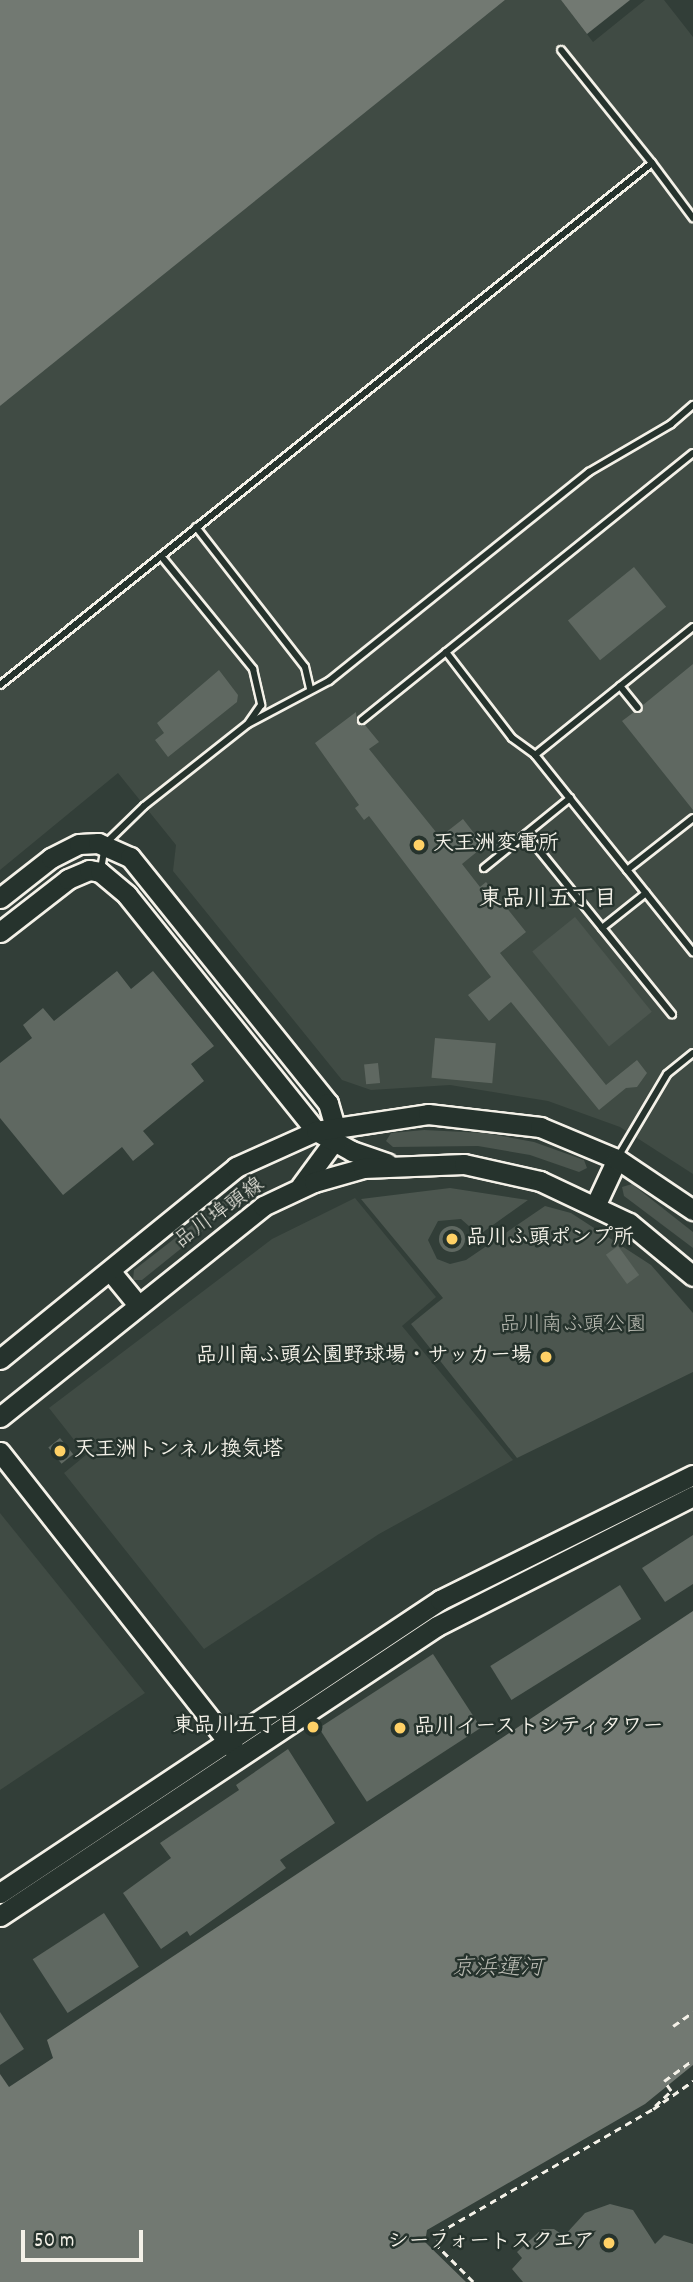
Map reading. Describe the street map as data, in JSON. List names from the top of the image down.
{
  "streets": {
    "street": ["品川埠頭線"]
  },
  "districts": ["東品川五丁目"],
  "water": ["京浜運河"],
  "parks": ["品川南ふ頭公園"],
  "places": [
    "天王洲変電所",
    "品川ふ頭ポンプ所",
    "品川南ふ頭公園野球場・サッカー場",
    "天王洲トンネル換気塔",
    "東品川五丁目",
    "品川イーストシティタワー",
    "シーフォートスクエア"
  ],
  "scale_bar": "50 m"
}
